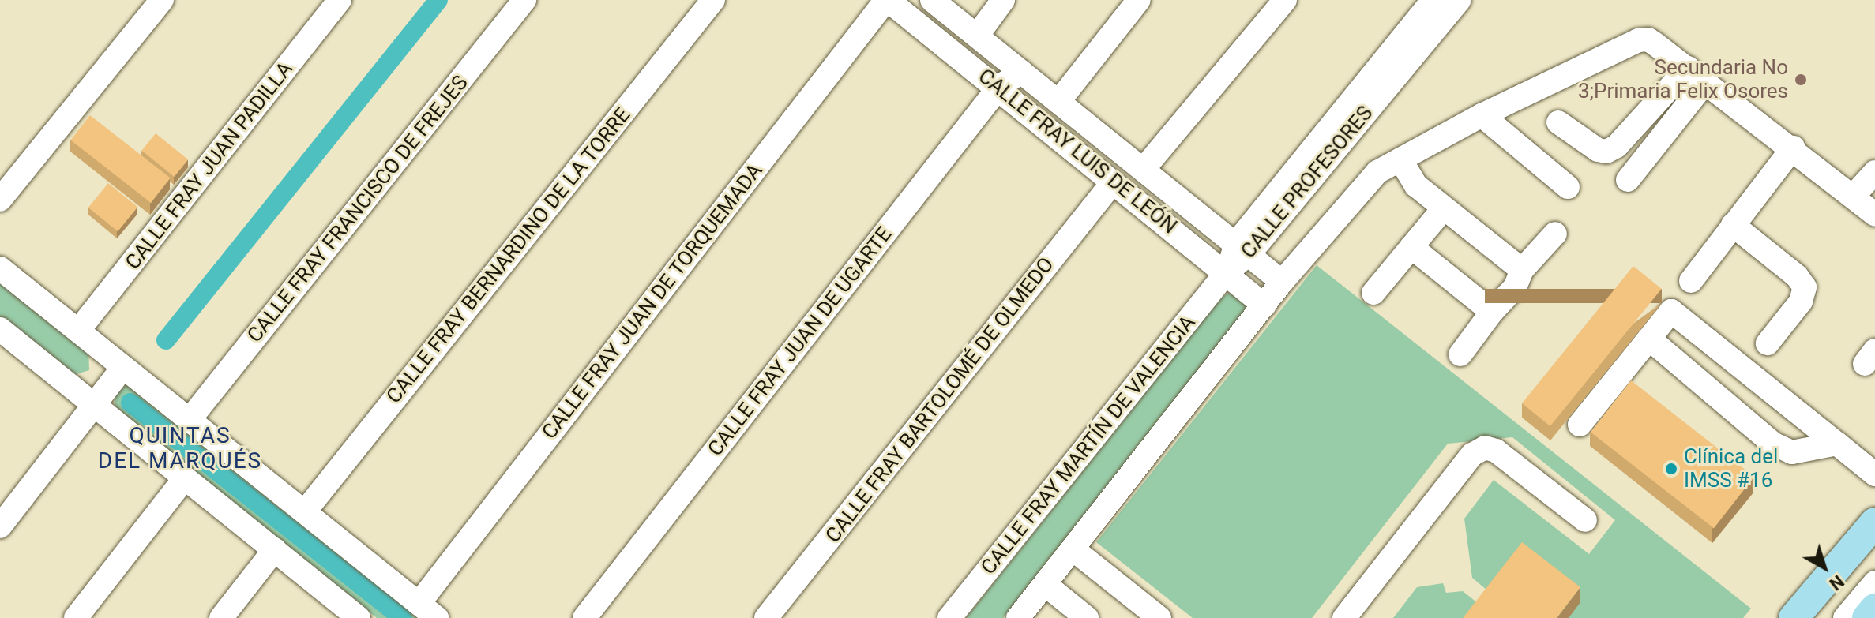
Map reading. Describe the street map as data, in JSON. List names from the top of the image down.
{
  "streets": {
    "street": [
      "CALLE FRAY LUIS DE LEÓN",
      "CALLE FRAY JUAN PADILLA",
      "CALLE PROFESORES",
      "CALLE FRAY FRANCISCO DE FREJES",
      "CALLE FRAY BERNARDINO DE LA TORRE",
      "CALLE FRAY JUAN DE TORQUEMADA",
      "CALLE FRAY JUAN DE UGARTE",
      "CALLE FRAY BARTOLOMÉ DE OLMEDO",
      "CALLE FRAY MARTÍN DE VALENCIA"
    ]
  },
  "crossings": [
    ["CALLE FRAY LUIS DE LEÓN", "CALLE PROFESORES"],
    ["CALLE FRAY LUIS DE LEÓN", "CALLE FRAY JUAN DE TORQUEMADA"],
    ["CALLE FRAY LUIS DE LEÓN", "CALLE FRAY JUAN DE UGARTE"],
    ["CALLE FRAY LUIS DE LEÓN", "CALLE FRAY BARTOLOMÉ DE OLMEDO"],
    ["CALLE FRAY LUIS DE LEÓN", "CALLE FRAY MARTÍN DE VALENCIA"],
    ["CALLE PROFESORES", "CALLE FRAY MARTÍN DE VALENCIA"]
  ],
  "districts": ["QUINTAS DEL MARQUÉS"],
  "places": ["Secundaria No 3;Primaria Felix Osores", "Clínica del IMSS #16"],
  "north": "bottom right"
}
